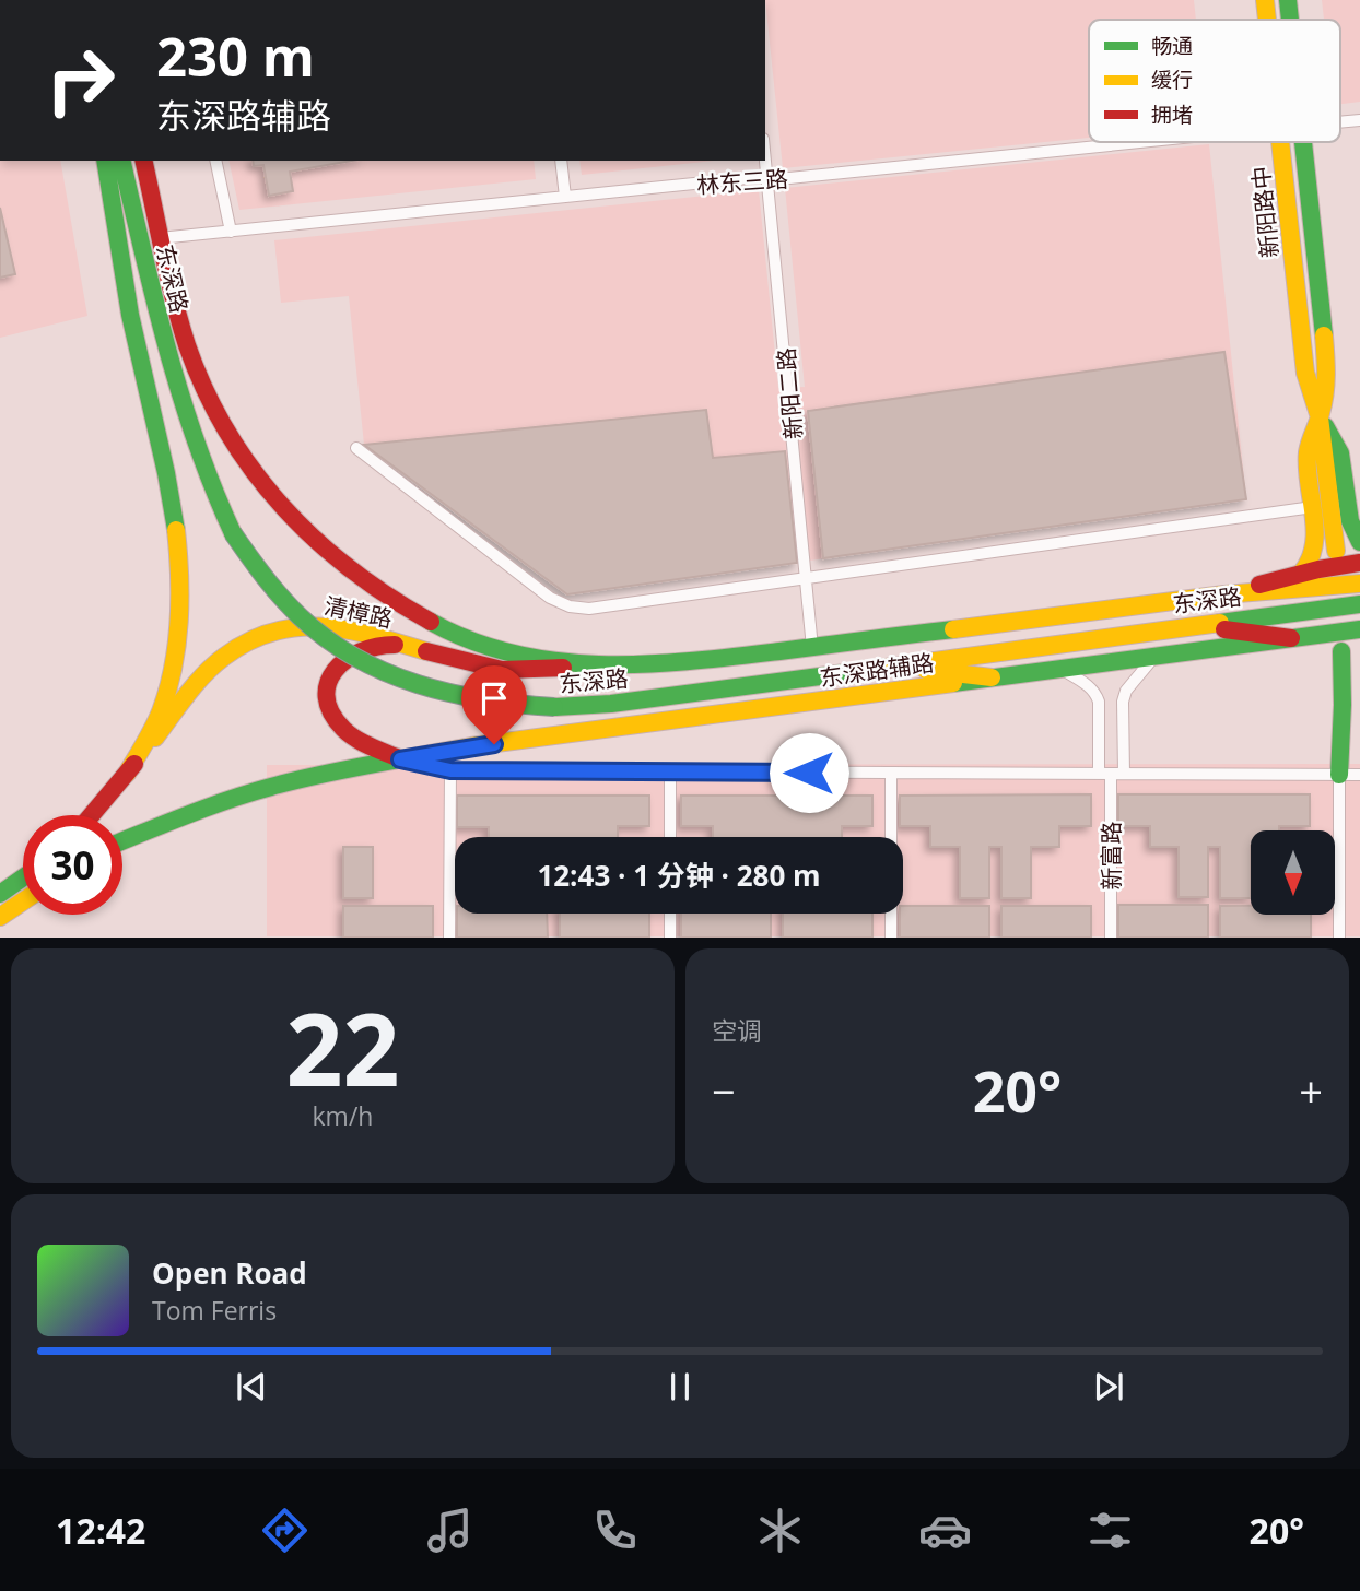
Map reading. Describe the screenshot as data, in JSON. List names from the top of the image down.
{
  "streets": {
    "main road": [
      "新阳路中",
      "东深路",
      "清樟路",
      "东深路辅路"
    ],
    "street": ["林东三路", "新阳二路", "新富路"]
  },
  "crossings": [
    ["林东三路", "东深路"],
    ["林东三路", "新阳二路"],
    ["东深路", "新阳二路"],
    ["东深路", "清樟路"]
  ],
  "legend": ["畅通", "缓行", "拥堵"],
  "north": "bottom",
  "page": {
    "turn": ["230 m", "东深路辅路"],
    "limit": "30",
    "trip": "12:43 · 1 分钟 · 280 m",
    "tile": [
      ["22", "km/h"],
      "空调"
    ],
    "heat": ["−", "20°", "+"],
    "song": ["Open Road", "Tom Ferris"],
    "tabs": ["12:42", "20°"]
  }
}
